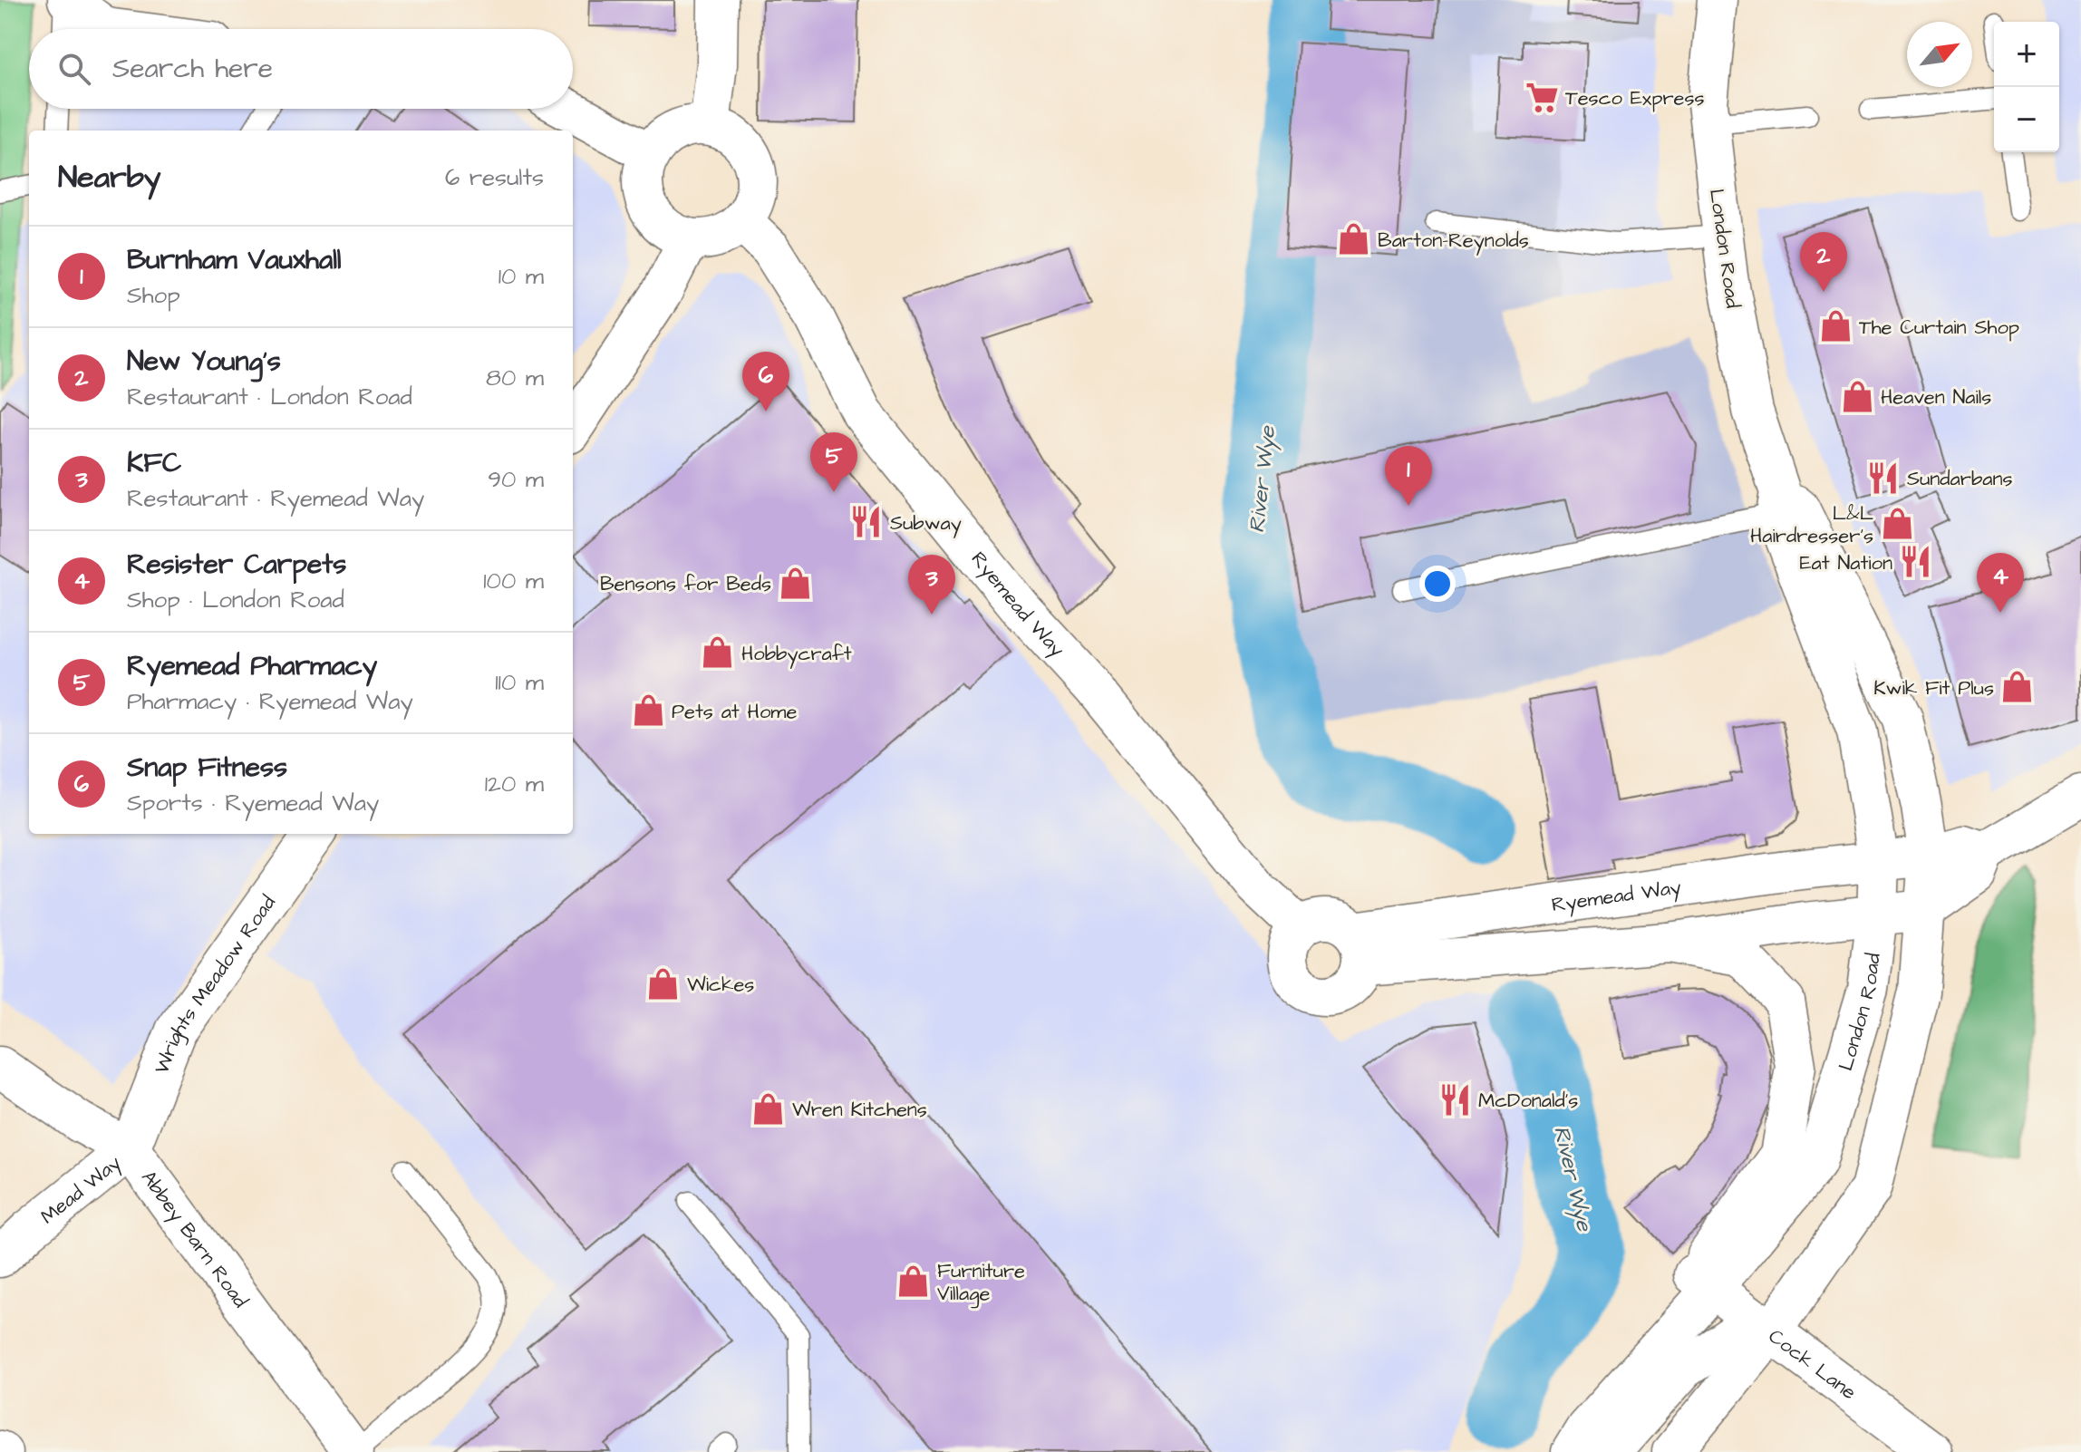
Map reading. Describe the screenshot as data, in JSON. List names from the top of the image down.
{
  "streets": {
    "street": [
      "London Road",
      "Ryemead Way",
      "Wrights Meadow Road",
      "Mead Way",
      "Abbey Barn Road",
      "Cock Lane"
    ]
  },
  "crossings": [
    ["London Road", "Ryemead Way"],
    ["London Road", "Cock Lane"],
    ["Wrights Meadow Road", "Mead Way"],
    ["Wrights Meadow Road", "Abbey Barn Road"],
    ["Mead Way", "Abbey Barn Road"]
  ],
  "water": ["River Wye"],
  "places": {
    "supermarket": ["Tesco Express"],
    "shop": [
      "Barton-Reynolds",
      "The Curtain Shop",
      "Heaven Nails",
      "L&L Hairdresser's",
      "Bensons for Beds",
      "Hobbycraft",
      "Kwik Fit Plus",
      "Pets at Home",
      "Wickes",
      "Wren Kitchens",
      "Furniture Village"
    ],
    "restaurant": [
      "Sundarbans",
      "Subway",
      "Eat Nation",
      "McDonald's"
    ]
  },
  "north": "top right",
  "page": {
    "map_buttons": ["+", "−"],
    "search": "Search here",
    "heading": ["Nearby", "6 results"],
    "list": [
      {
        "mark": "1",
        "name": "Burnham Vauxhall",
        "note": "Shop",
        "value": "10 m"
      },
      {
        "mark": "2",
        "name": "New Young's",
        "note": "Restaurant · London Road",
        "value": "80 m"
      },
      {
        "mark": "3",
        "name": "KFC",
        "note": "Restaurant · Ryemead Way",
        "value": "90 m"
      },
      {
        "mark": "4",
        "name": "Resister Carpets",
        "note": "Shop · London Road",
        "value": "100 m"
      },
      {
        "mark": "5",
        "name": "Ryemead Pharmacy",
        "note": "Pharmacy · Ryemead Way",
        "value": "110 m"
      },
      {
        "mark": "6",
        "name": "Snap Fitness",
        "note": "Sports · Ryemead Way",
        "value": "120 m"
      }
    ],
    "pins": [
      "2",
      "6",
      "5",
      "1",
      "4",
      "3"
    ]
  }
}
